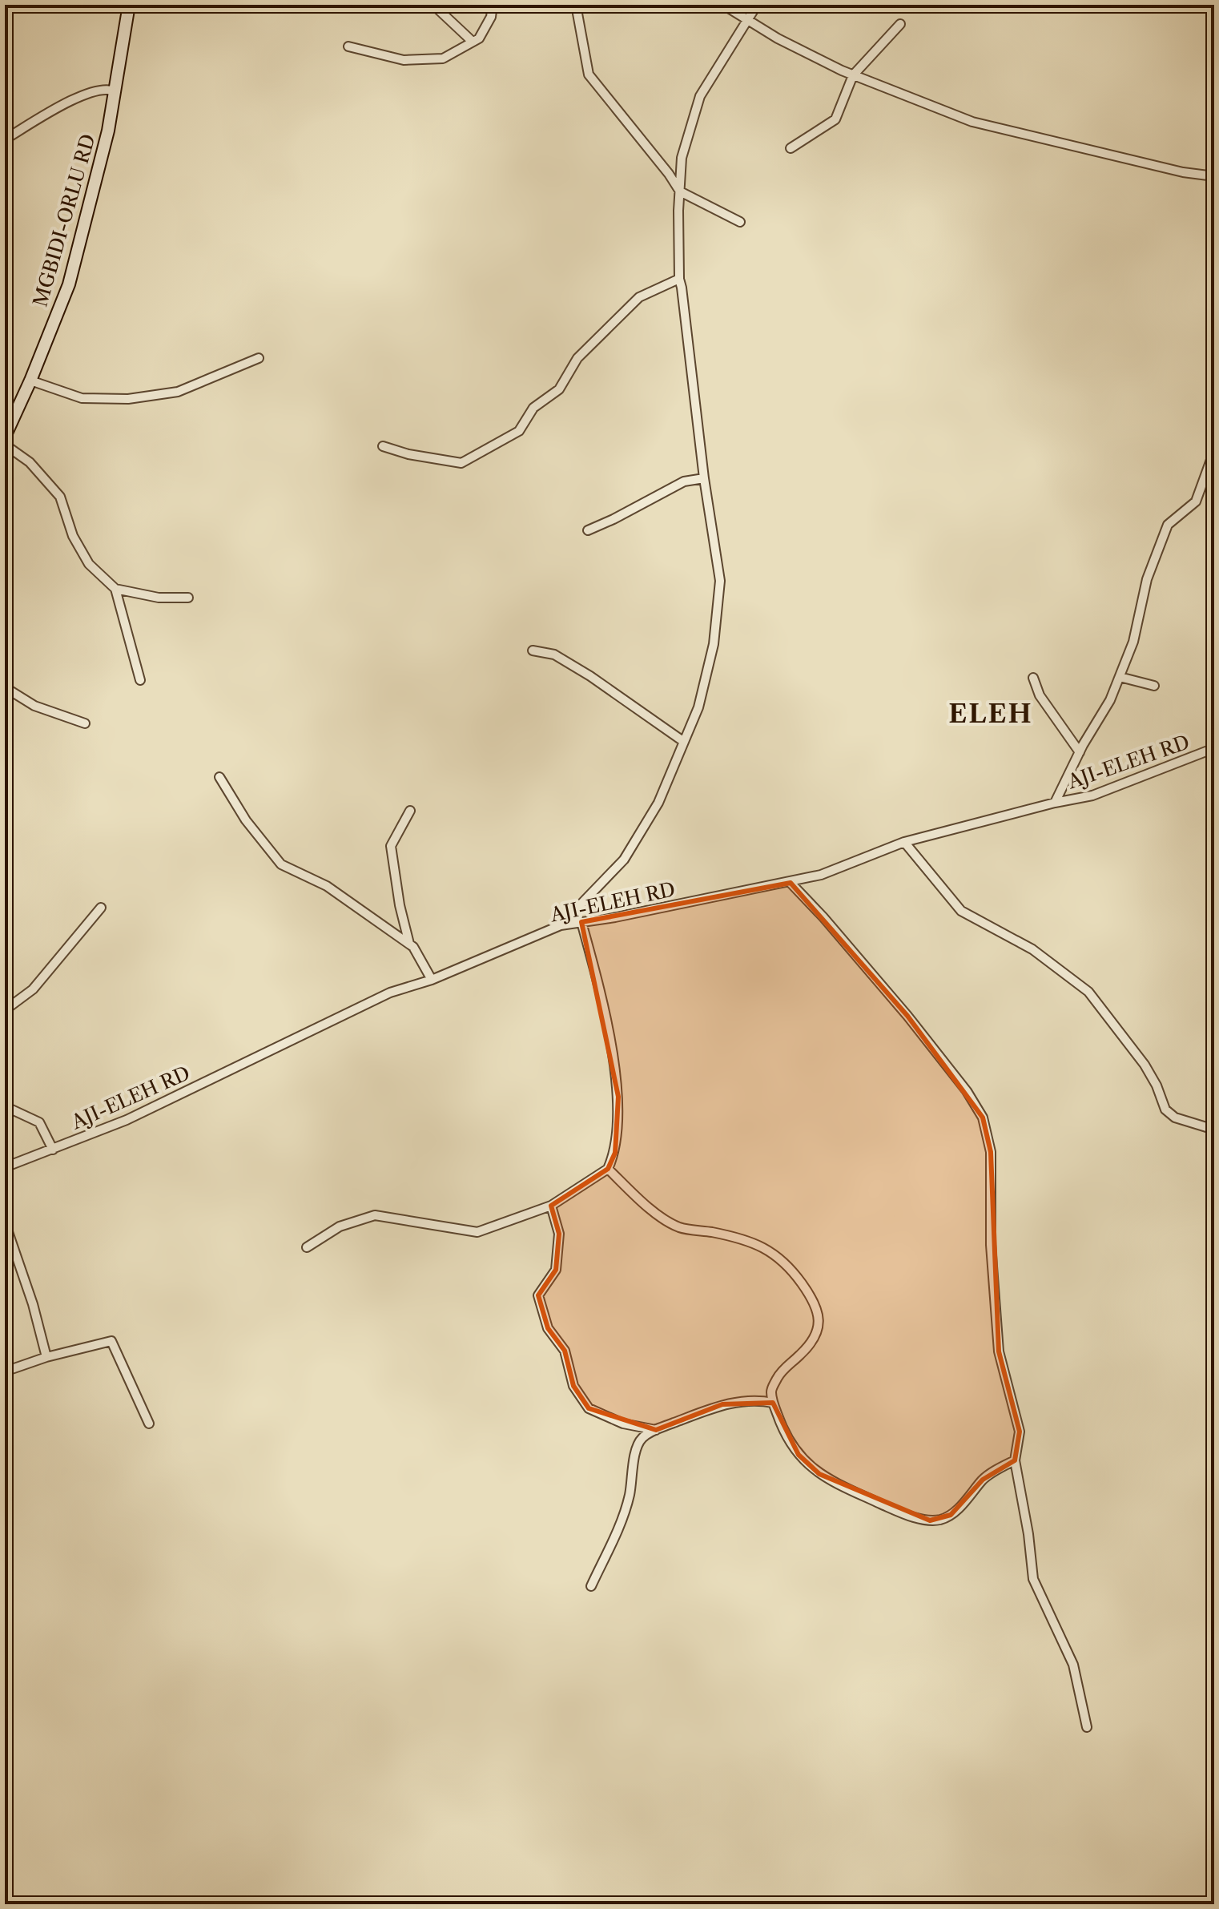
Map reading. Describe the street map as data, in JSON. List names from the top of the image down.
{
  "streets": {
    "main road": ["MGBIDI-ORLU RD"],
    "street": ["AJI-ELEH RD"]
  },
  "districts": ["ELEH"]
}
